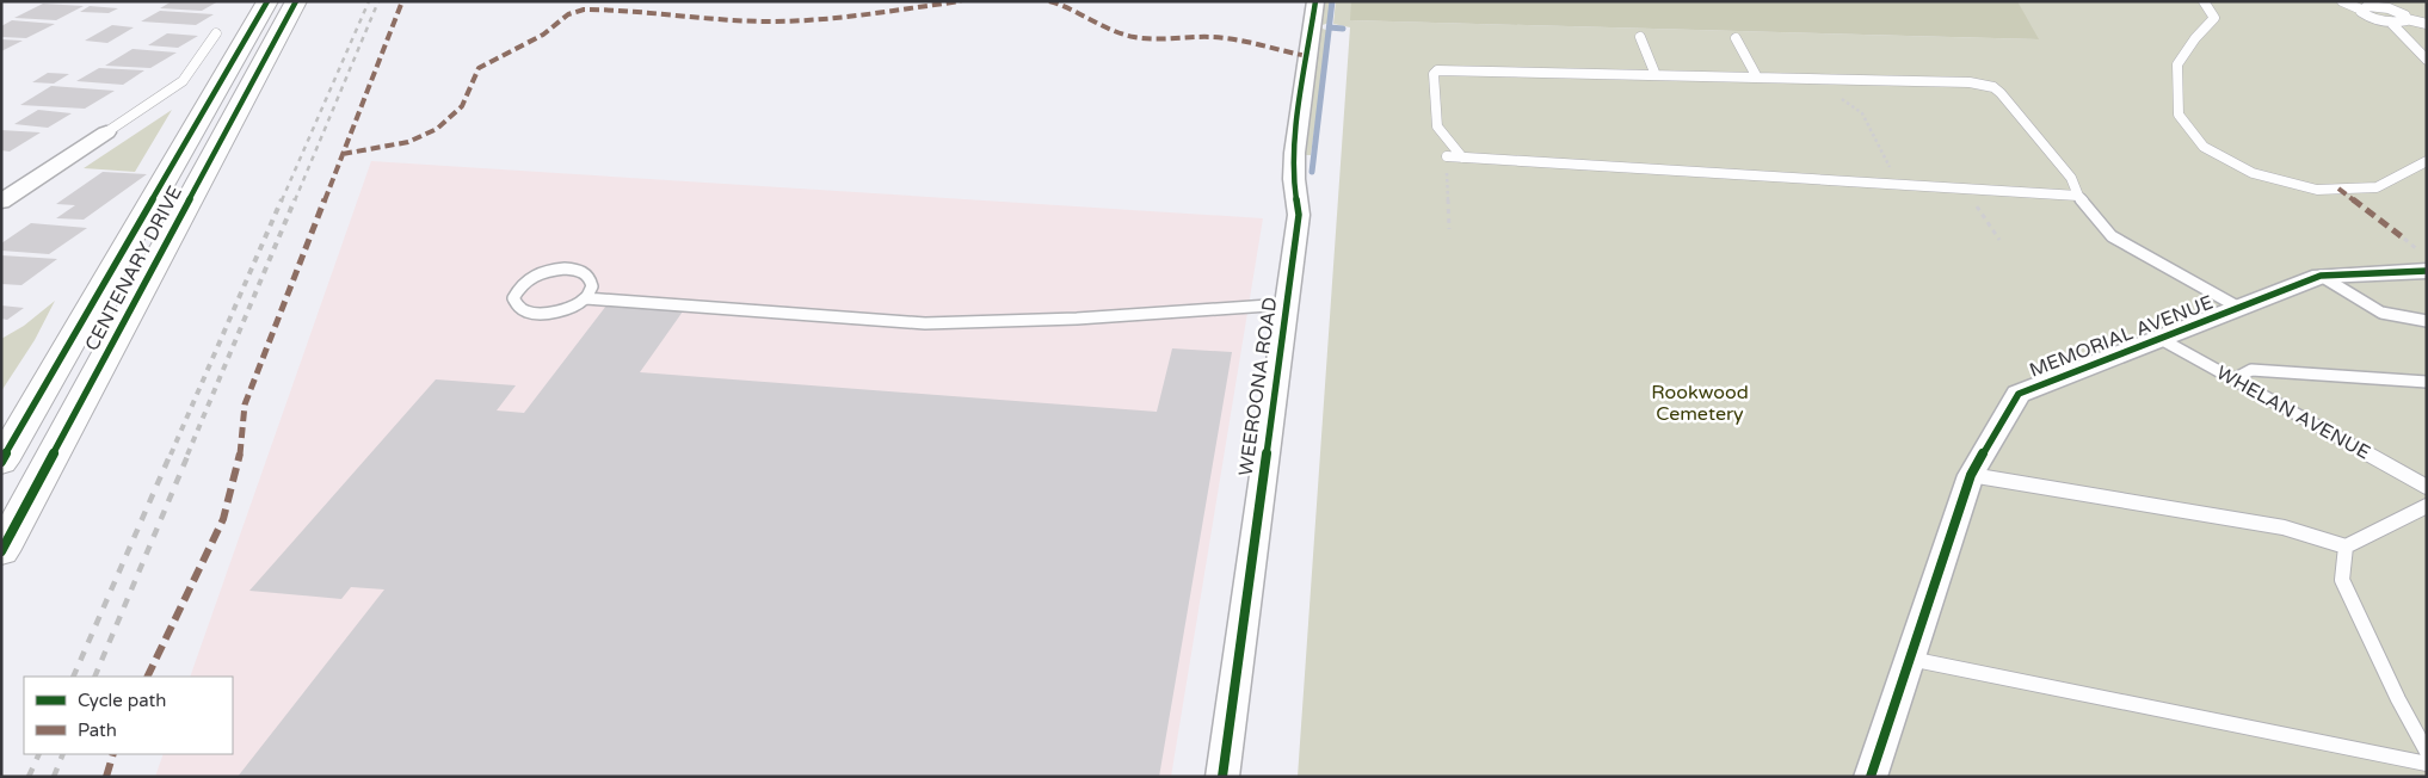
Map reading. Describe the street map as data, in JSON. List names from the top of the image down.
{
  "streets": {
    "highway": ["CENTENARY DRIVE"],
    "street": ["MEMORIAL AVENUE", "WEEROONA ROAD"],
    "lane": ["WHELAN AVENUE"]
  },
  "crossings": [
    ["MEMORIAL AVENUE", "WHELAN AVENUE"]
  ],
  "parks": ["Rookwood Cemetery"],
  "legend": ["Cycle path", "Path"]
}
